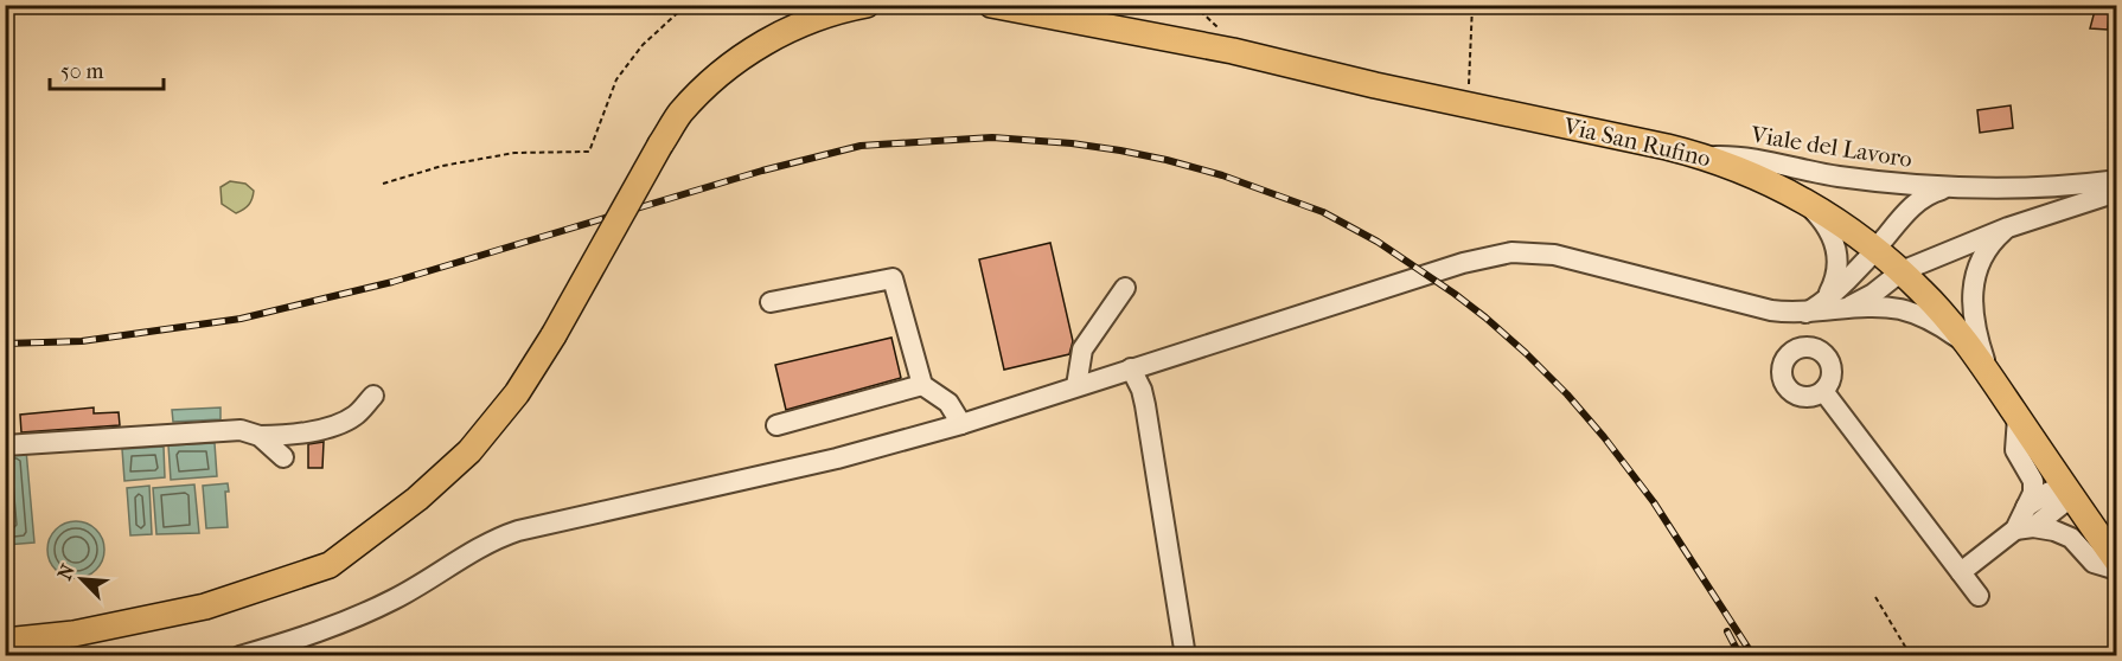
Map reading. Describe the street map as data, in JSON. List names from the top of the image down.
{
  "streets": {
    "main road": ["Via San Rufino"],
    "street": ["Viale del Lavoro"]
  },
  "crossings": [
    ["Via San Rufino", "Viale del Lavoro"]
  ],
  "scale_bar": "50 m",
  "north": "top left"
}
